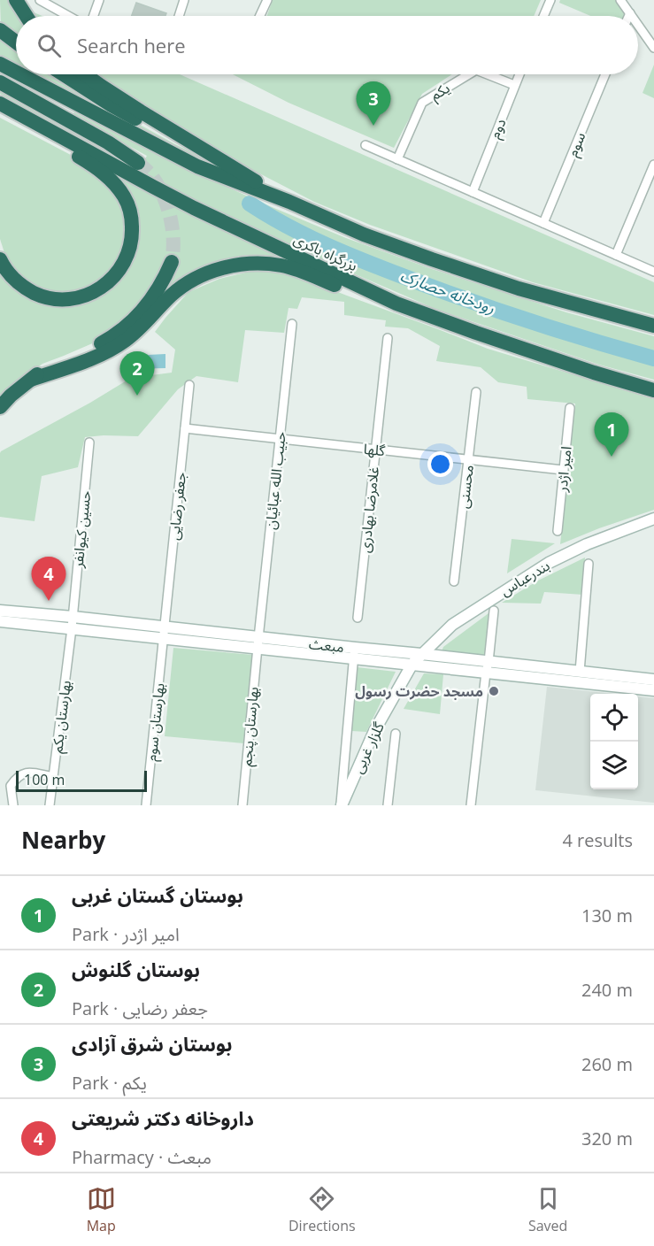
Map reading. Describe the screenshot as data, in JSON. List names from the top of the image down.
{
  "streets": {
    "highway": ["بزرگراه باکری"],
    "street": [
      "یکم",
      "دوم",
      "سوم",
      "گلها",
      "امیر اژدر",
      "حبیب الله عبائیان",
      "محسنی",
      "جعفر رضایی",
      "غلامرضا بهادری",
      "حسین کیوانفر",
      "بندرعباس",
      "مبعث",
      "بهارستان یکم",
      "بهارستان سوم",
      "بهارستان پنجم",
      "گلزار غربی"
    ]
  },
  "crossings": [
    ["یکم", "دوم"],
    ["گلها", "امیر اژدر"],
    ["گلها", "حبیب الله عبائیان"],
    ["گلها", "محسنی"],
    ["گلها", "جعفر رضایی"],
    ["گلها", "غلامرضا بهادری"],
    ["حبیب الله عبائیان", "مبعث"],
    ["حبیب الله عبائیان", "بهارستان پنجم"],
    ["جعفر رضایی", "مبعث"],
    ["جعفر رضایی", "بهارستان سوم"],
    ["حسین کیوانفر", "مبعث"],
    ["حسین کیوانفر", "بهارستان یکم"],
    ["بندرعباس", "مبعث"],
    ["بندرعباس", "گلزار غربی"],
    ["مبعث", "بهارستان یکم"],
    ["مبعث", "بهارستان سوم"],
    ["مبعث", "بهارستان پنجم"],
    ["مبعث", "گلزار غربی"]
  ],
  "water": ["رودخانه حصارک"],
  "places": ["مسجد حضرت رسول"],
  "scale_bar": "100 m",
  "page": {
    "search": "Search here",
    "pins": [
      "3",
      "2",
      "1",
      "4"
    ],
    "scale": "100 m",
    "heading": ["Nearby", "4 results"],
    "list": [
      {
        "mark": "1",
        "name": "بوستان گستان غربی",
        "note": "Park · امیر اژدر",
        "value": "130 m"
      },
      {
        "mark": "2",
        "name": "بوستان گلنوش",
        "note": "Park · جعفر رضایی",
        "value": "240 m"
      },
      {
        "mark": "3",
        "name": "بوستان شرق آزادی",
        "note": "Park · یکم",
        "value": "260 m"
      },
      {
        "mark": "4",
        "name": "داروخانه دکتر شریعتی",
        "note": "Pharmacy · مبعث",
        "value": "320 m"
      }
    ],
    "nav": ["Map", "Directions", "Saved"]
  }
}
